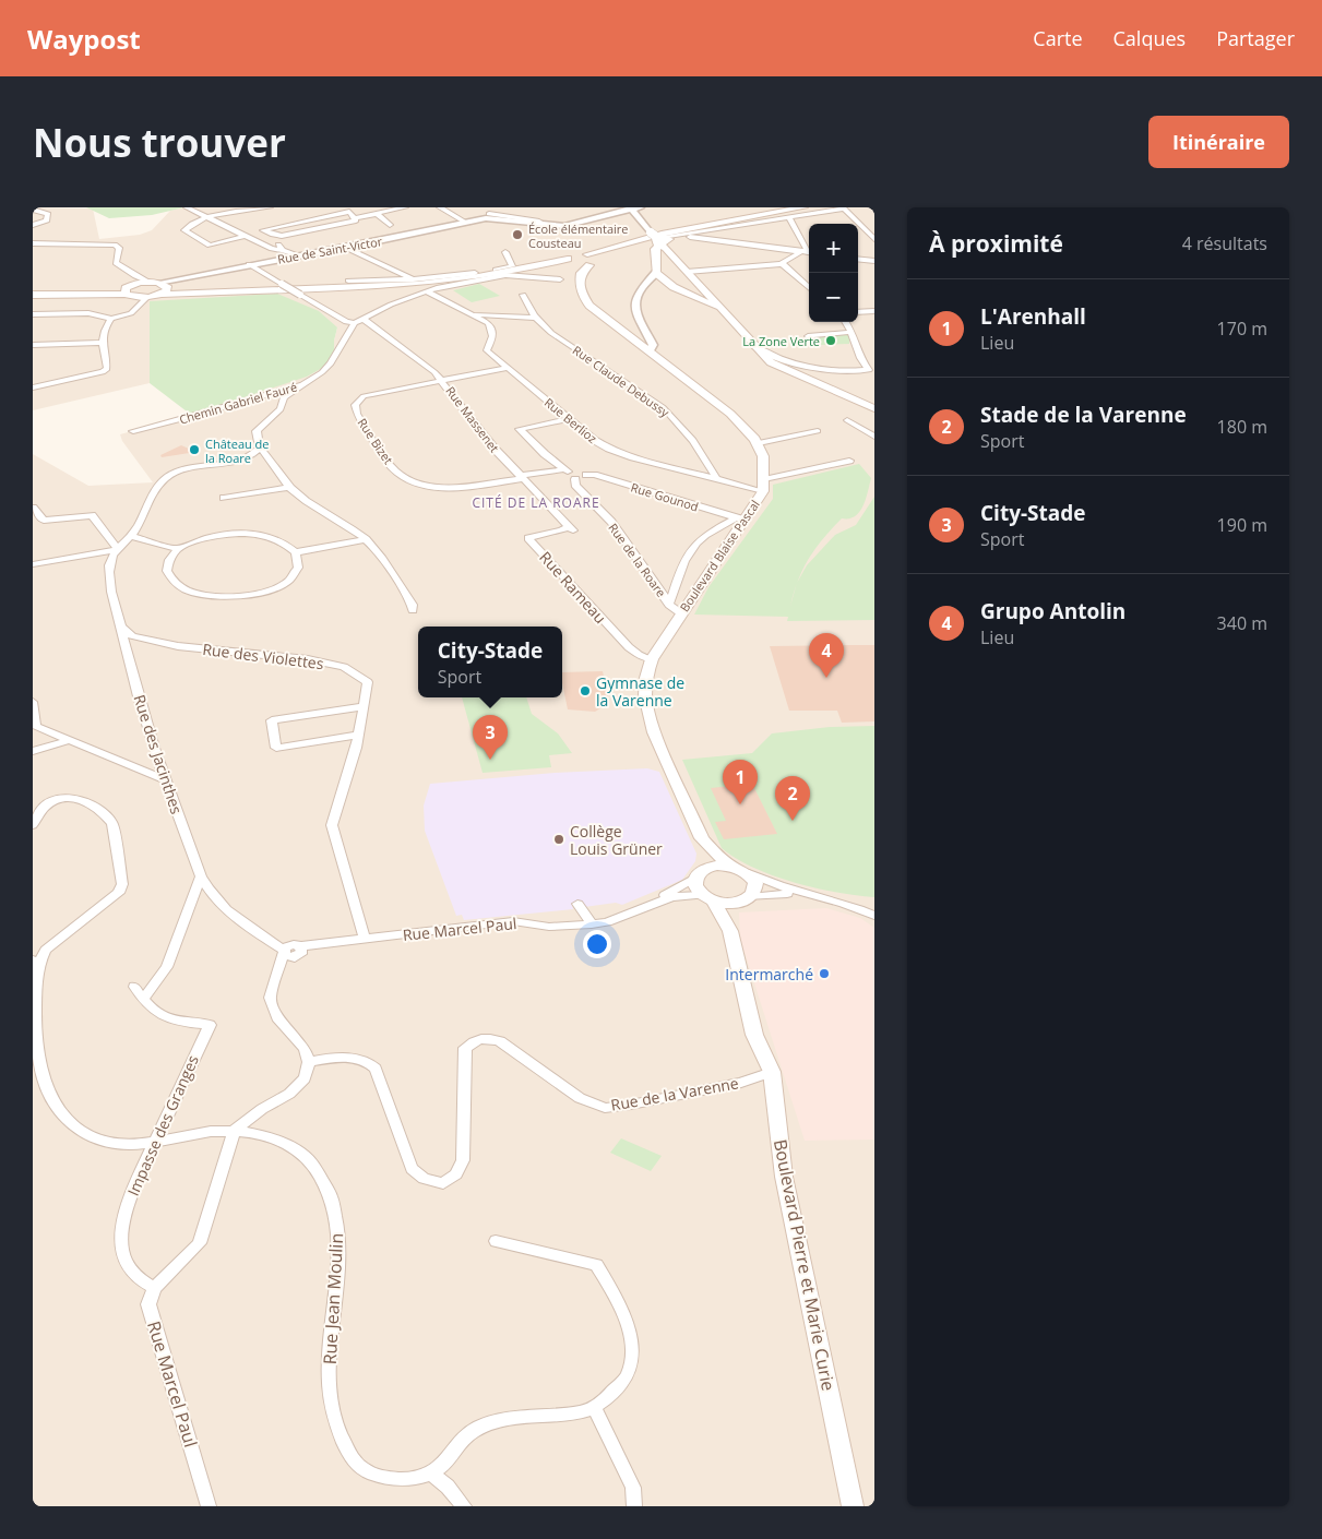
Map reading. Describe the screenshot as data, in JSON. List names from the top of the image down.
{
  "streets": {
    "main road": ["Boulevard Blaise Pascal", "Boulevard Pierre et Marie Curie"],
    "street": [
      "Rue de Saint-Victor",
      "Rue Claude Debussy",
      "Chemin Gabriel Fauré",
      "Rue Massenet",
      "Rue Berlioz",
      "Rue Bizet",
      "Rue Gounod",
      "Rue de la Roare",
      "Rue Rameau",
      "Rue des Violettes",
      "Rue des Jacinthes",
      "Rue Marcel Paul",
      "Rue de la Varenne",
      "Impasse des Granges",
      "Rue Jean Moulin"
    ]
  },
  "crossings": [
    ["Rue Claude Debussy", "Rue Berlioz"],
    ["Chemin Gabriel Fauré", "Rue Massenet"],
    ["Chemin Gabriel Fauré", "Rue Berlioz"],
    ["Rue Massenet", "Rue Bizet"],
    ["Rue Massenet", "Rue Rameau"],
    ["Rue Berlioz", "Rue Bizet"],
    ["Rue Berlioz", "Boulevard Blaise Pascal"],
    ["Rue Berlioz", "Rue de la Roare"],
    ["Rue Gounod", "Boulevard Blaise Pascal"],
    ["Boulevard Blaise Pascal", "Rue de la Roare"],
    ["Boulevard Blaise Pascal", "Rue Rameau"],
    ["Boulevard Blaise Pascal", "Rue Marcel Paul"],
    ["Rue des Violettes", "Rue des Jacinthes"],
    ["Rue des Violettes", "Rue Marcel Paul"],
    ["Rue des Jacinthes", "Rue Marcel Paul"],
    ["Rue Marcel Paul", "Rue de la Varenne"],
    ["Rue Marcel Paul", "Impasse des Granges"],
    ["Rue de la Varenne", "Boulevard Pierre et Marie Curie"],
    ["Impasse des Granges", "Rue Jean Moulin"]
  ],
  "districts": ["CITÉ DE LA ROARE"],
  "places": [
    "École élémentaire Cousteau",
    "La Zone Verte",
    "Château de la Roare",
    "Gymnase de la Varenne",
    "Collège Louis Grüner",
    "Intermarché"
  ],
  "page": {
    "header": "Waypost",
    "nav": ["Carte", "Calques", "Partager"],
    "buttons": "Itinéraire",
    "title": "Nous trouver",
    "heading": ["À proximité", "4 résultats"],
    "map_buttons": ["+", "−"],
    "list": [
      {
        "mark": "1",
        "name": "L'Arenhall",
        "note": "Lieu",
        "value": "170 m"
      },
      {
        "mark": "2",
        "name": "Stade de la Varenne",
        "note": "Sport",
        "value": "180 m"
      },
      {
        "mark": "3",
        "name": "City-Stade",
        "note": "Sport",
        "value": "190 m"
      },
      {
        "mark": "4",
        "name": "Grupo Antolin",
        "note": "Lieu",
        "value": "340 m"
      }
    ],
    "popup": ["City-Stade", "Sport"],
    "pins": [
      "4",
      "3",
      "1",
      "2"
    ]
  }
}
